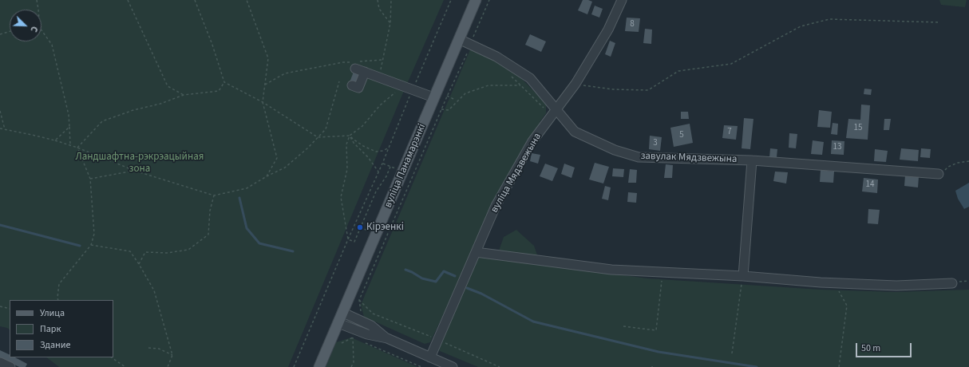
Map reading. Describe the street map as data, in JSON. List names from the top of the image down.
{
  "streets": {
    "main road": ["вуліца Панамарэнкі"],
    "street": ["завулак Мядзвежына", "вуліца Мядзвежына"]
  },
  "crossings": [
    ["завулак Мядзвежына", "вуліца Панамарэнкі"],
    ["завулак Мядзвежына", "вуліца Мядзвежына"]
  ],
  "parks": ["Ландшафтна-рэкрэацыйная зона"],
  "places": ["Кірэенкі"],
  "house_numbers": [
    "8",
    "15",
    "7",
    "5",
    "3",
    "13",
    "14"
  ],
  "legend": ["Улица", "Парк", "Здание"],
  "scale_bar": "50 m",
  "north": "bottom right"
}
